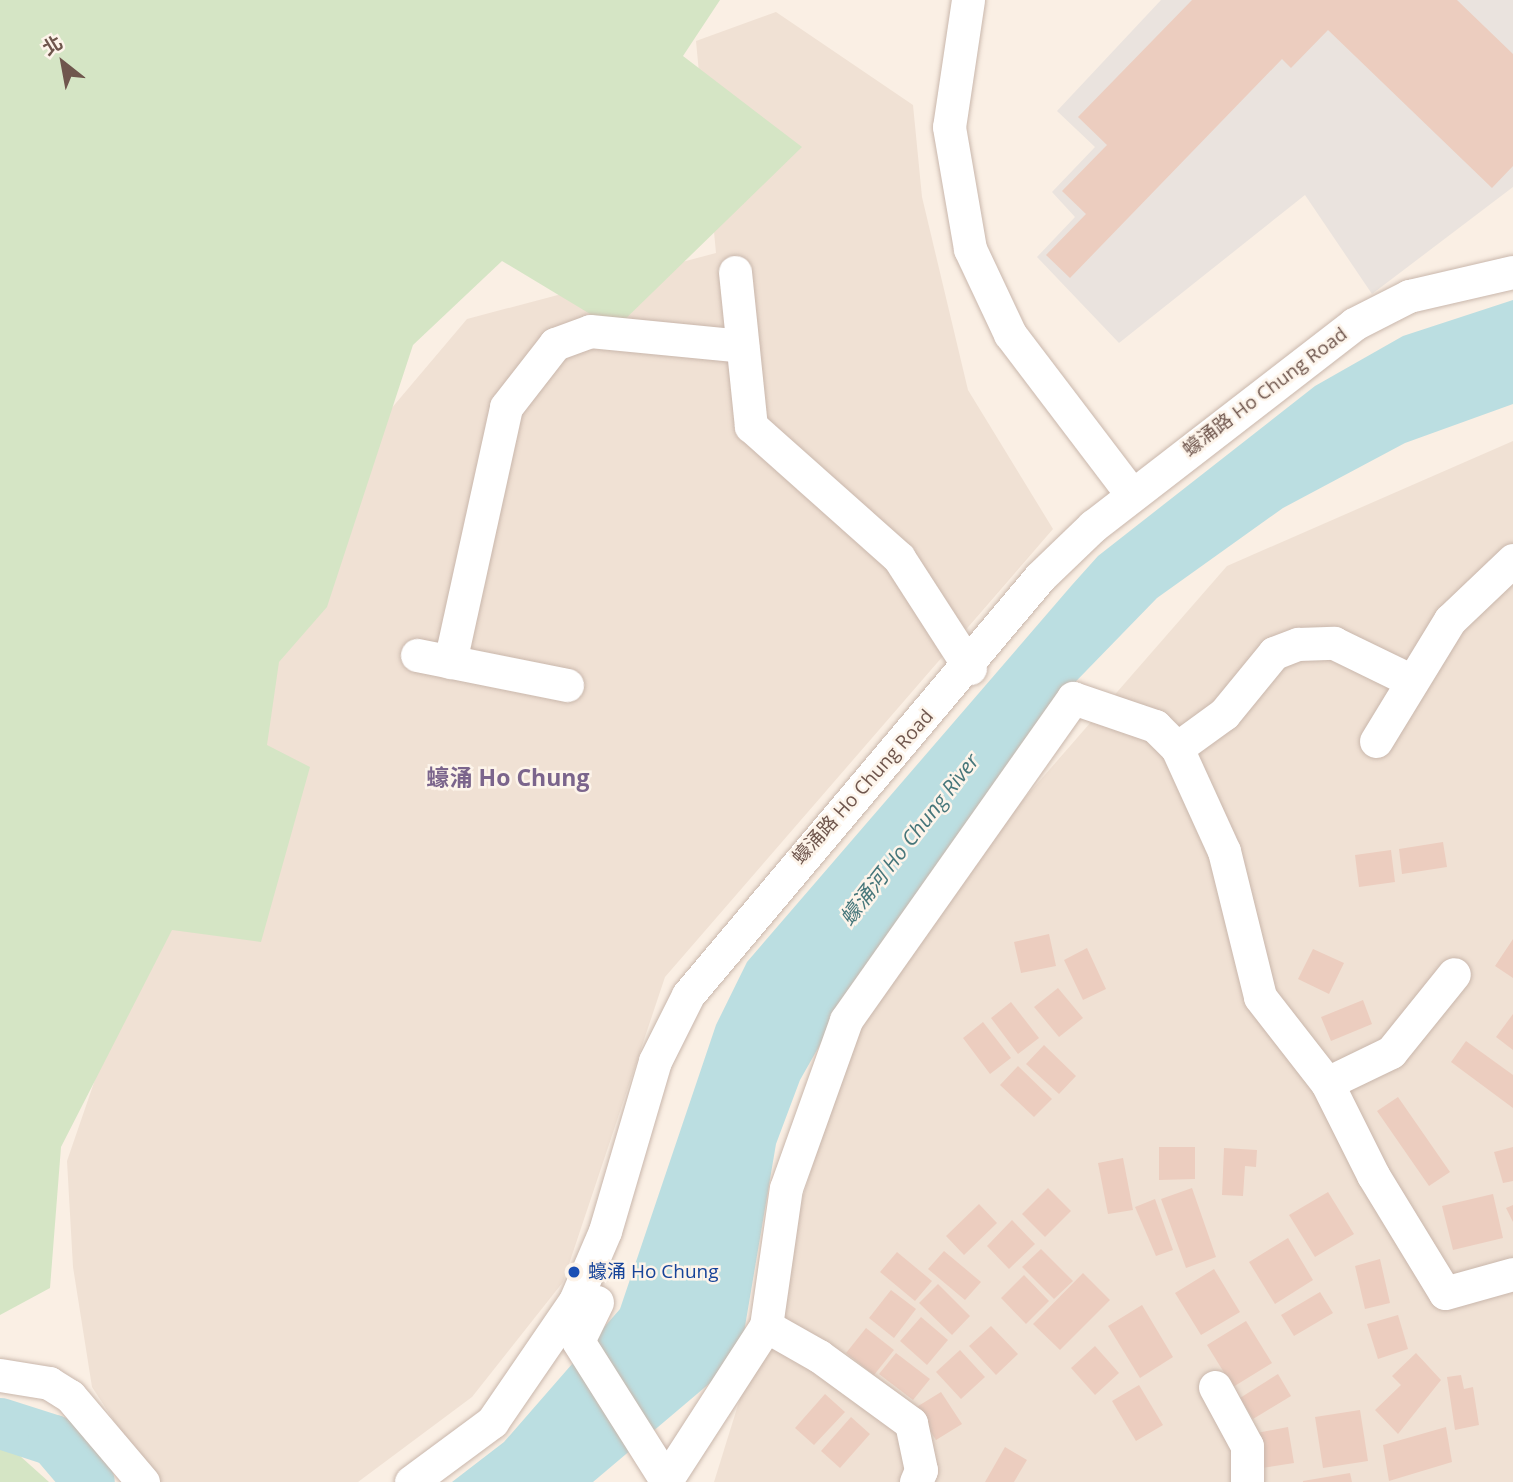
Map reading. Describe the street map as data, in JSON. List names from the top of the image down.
{
  "streets": {
    "street": ["蠔涌路 Ho Chung Road"]
  },
  "districts": ["蠔涌 Ho Chung"],
  "water": ["蠔涌河 Ho Chung River"],
  "places": ["蠔涌 Ho Chung"],
  "north": "top left"
}
